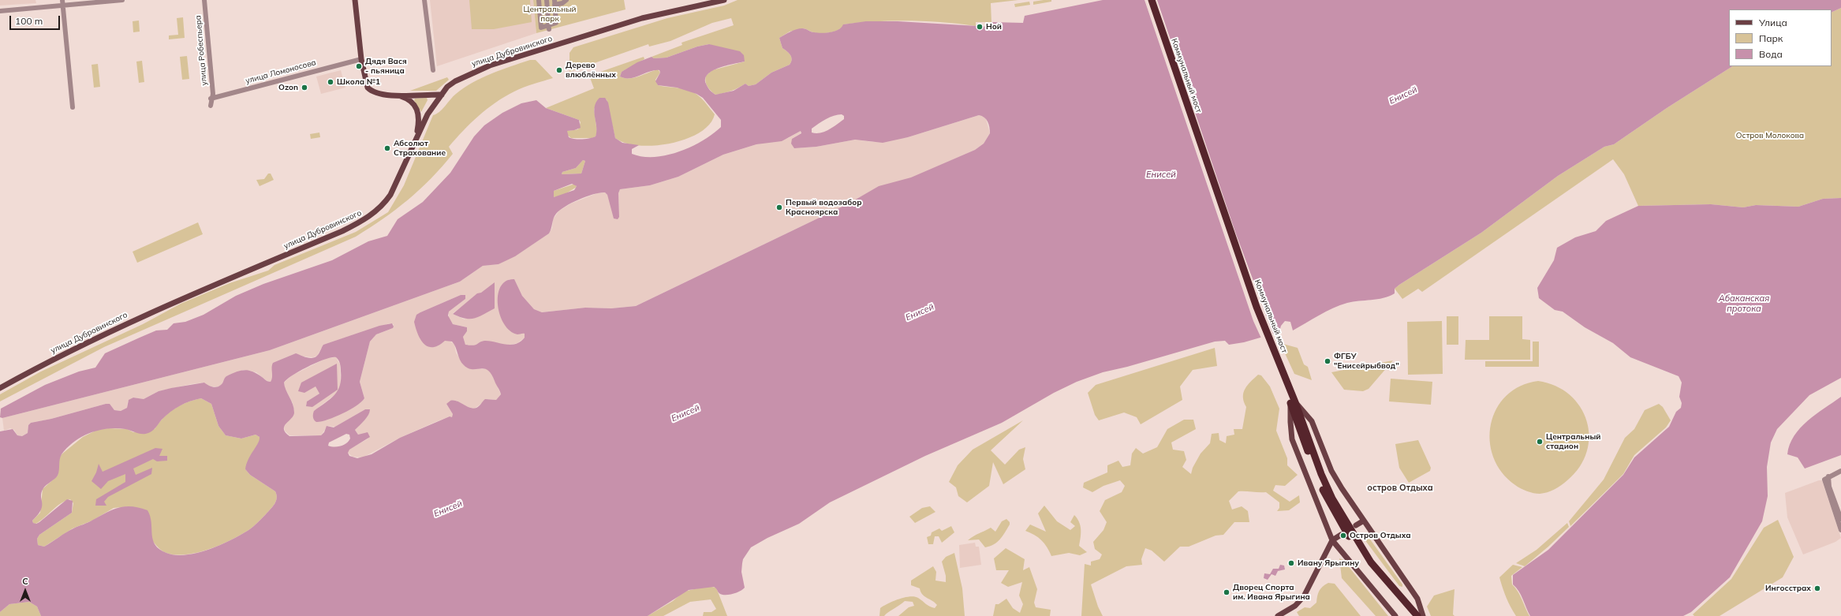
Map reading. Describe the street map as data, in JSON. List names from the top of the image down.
{
  "streets": {
    "highway": ["Коммунальный мост"],
    "main road": ["улица Дубровинского"],
    "street": ["улица Робеспьера", "улица Ломоносова"]
  },
  "crossings": [
    ["улица Робеспьера", "улица Ломоносова"]
  ],
  "districts": ["остров Отдыха"],
  "water": ["Енисей", "Абаканская протока"],
  "parks": ["Центральный парк", "Остров Молокова"],
  "places": [
    "Ной",
    "Дядя Вася - пьяница",
    "Дерево влюблённых",
    "Школа №1",
    "Ozon",
    "Абсолют Страхование",
    "Первый водозабор Красноярска",
    "ФГБУ \"Енисейрыбвод\"",
    "Центральный стадион",
    "Остров Отдыха",
    "Ивану Ярыгину",
    "Ингосстрах",
    "Дворец Спорта им. Ивана Ярыгина"
  ],
  "legend": ["Улица", "Парк", "Вода"],
  "scale_bar": "100 m",
  "north": "top"
}
